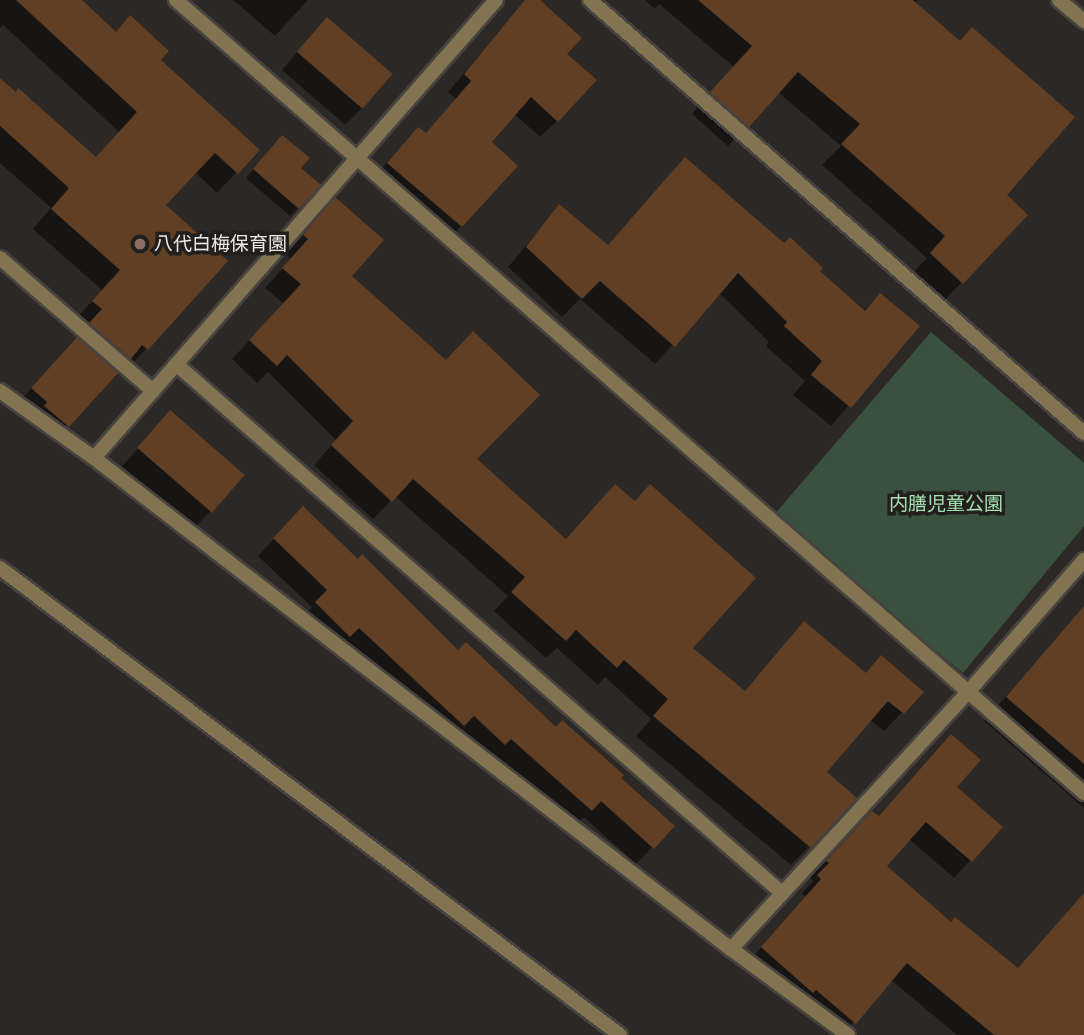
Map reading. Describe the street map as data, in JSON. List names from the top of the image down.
{
  "parks": ["内膳児童公園"],
  "places": ["八代白梅保育園"]
}
